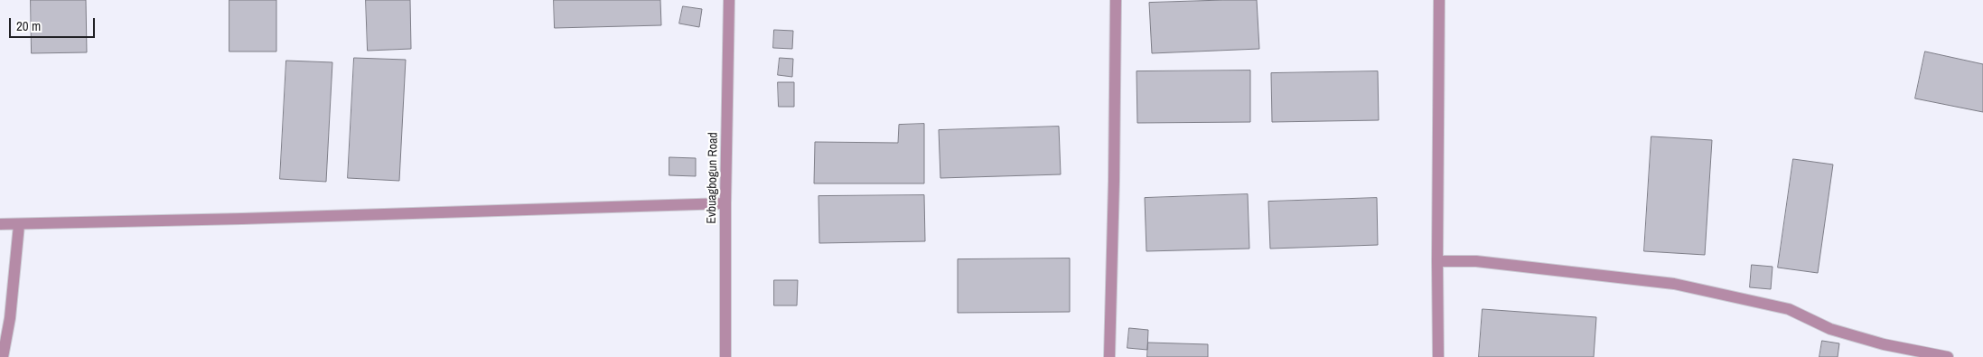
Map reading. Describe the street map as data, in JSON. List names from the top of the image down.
{
  "streets": {
    "street": ["Evbuagbogun Road"]
  },
  "scale_bar": "20 m"
}
